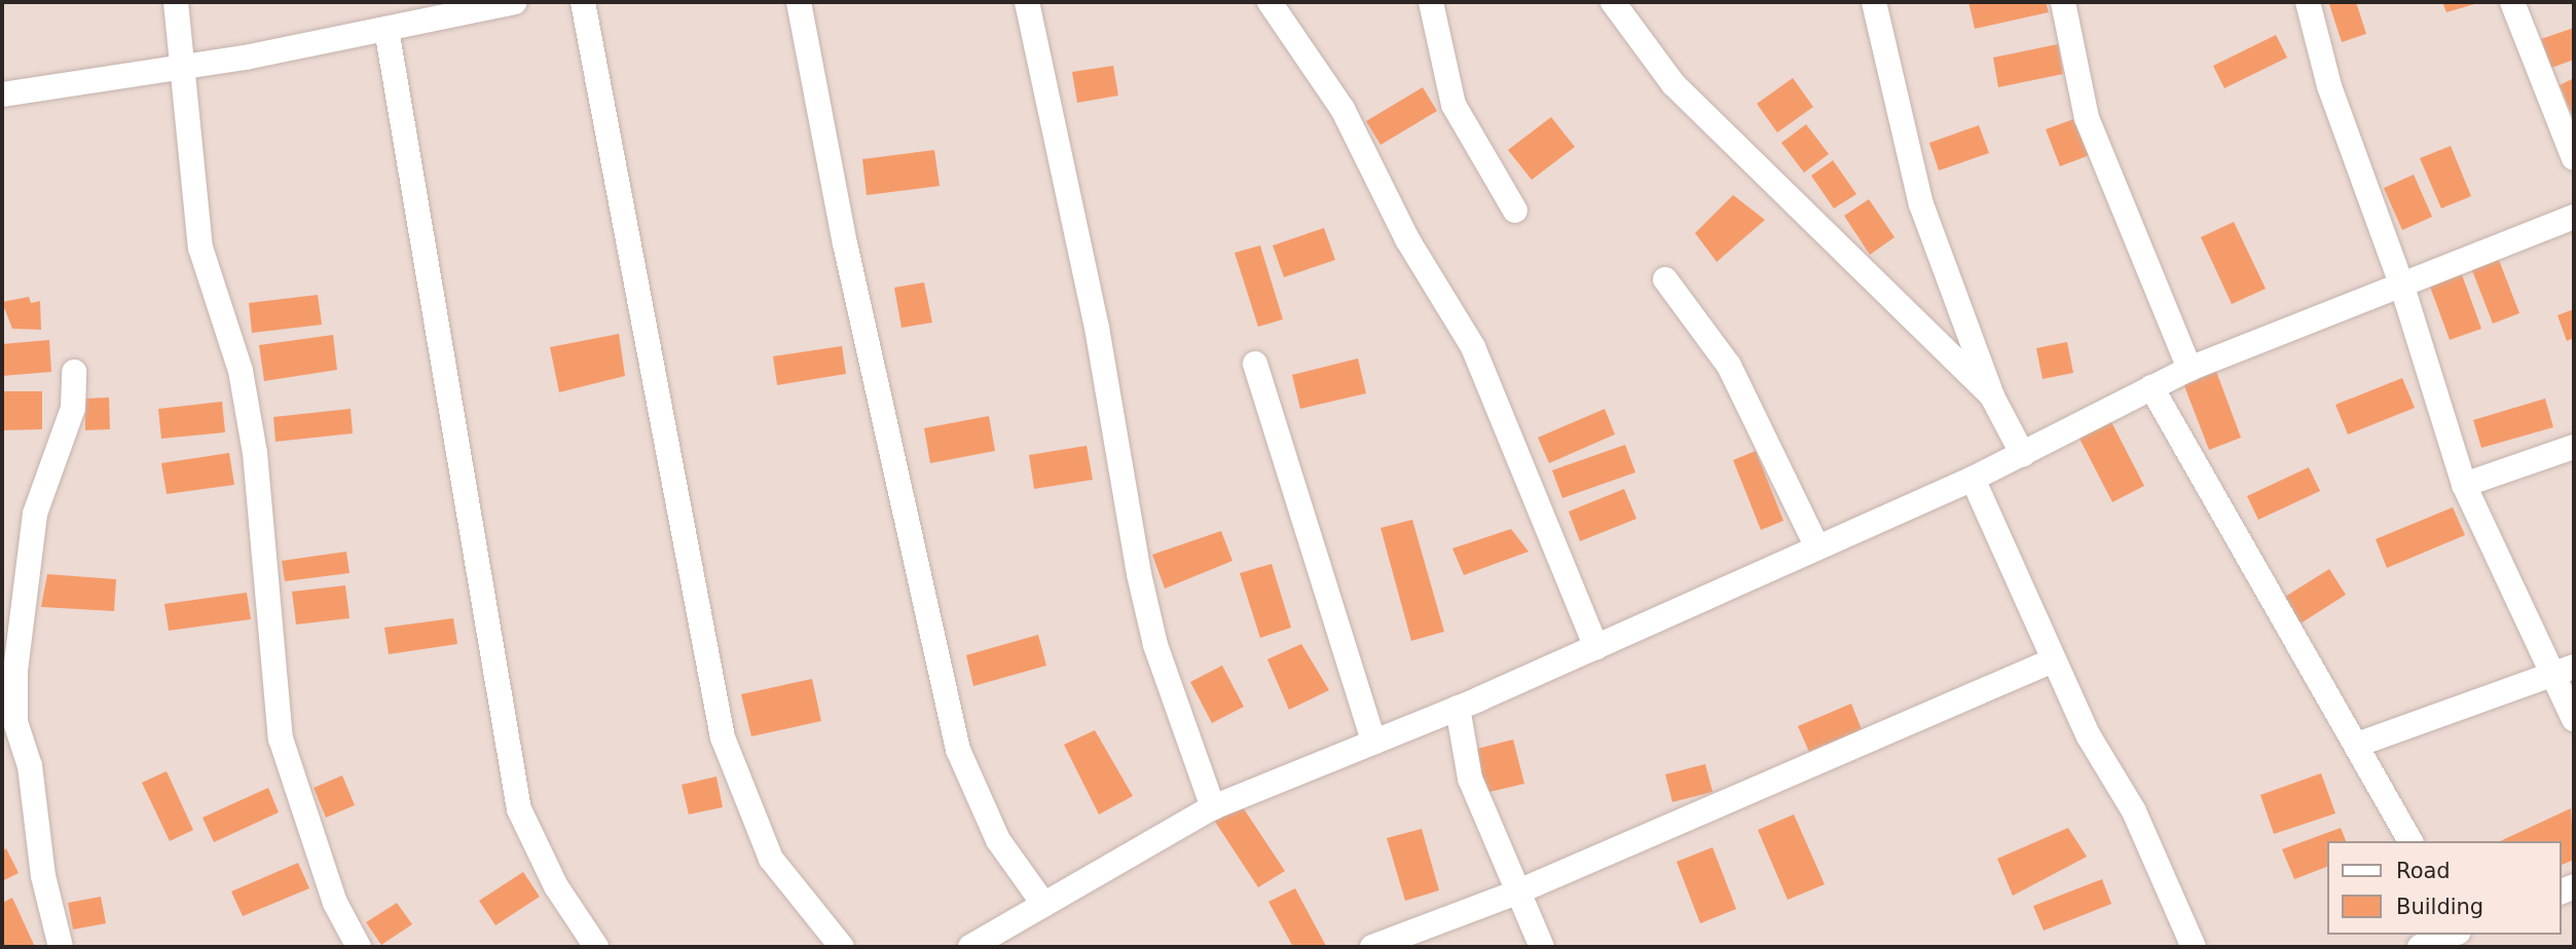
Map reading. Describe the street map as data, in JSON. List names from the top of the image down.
{
  "legend": ["Road", "Building"]
}
